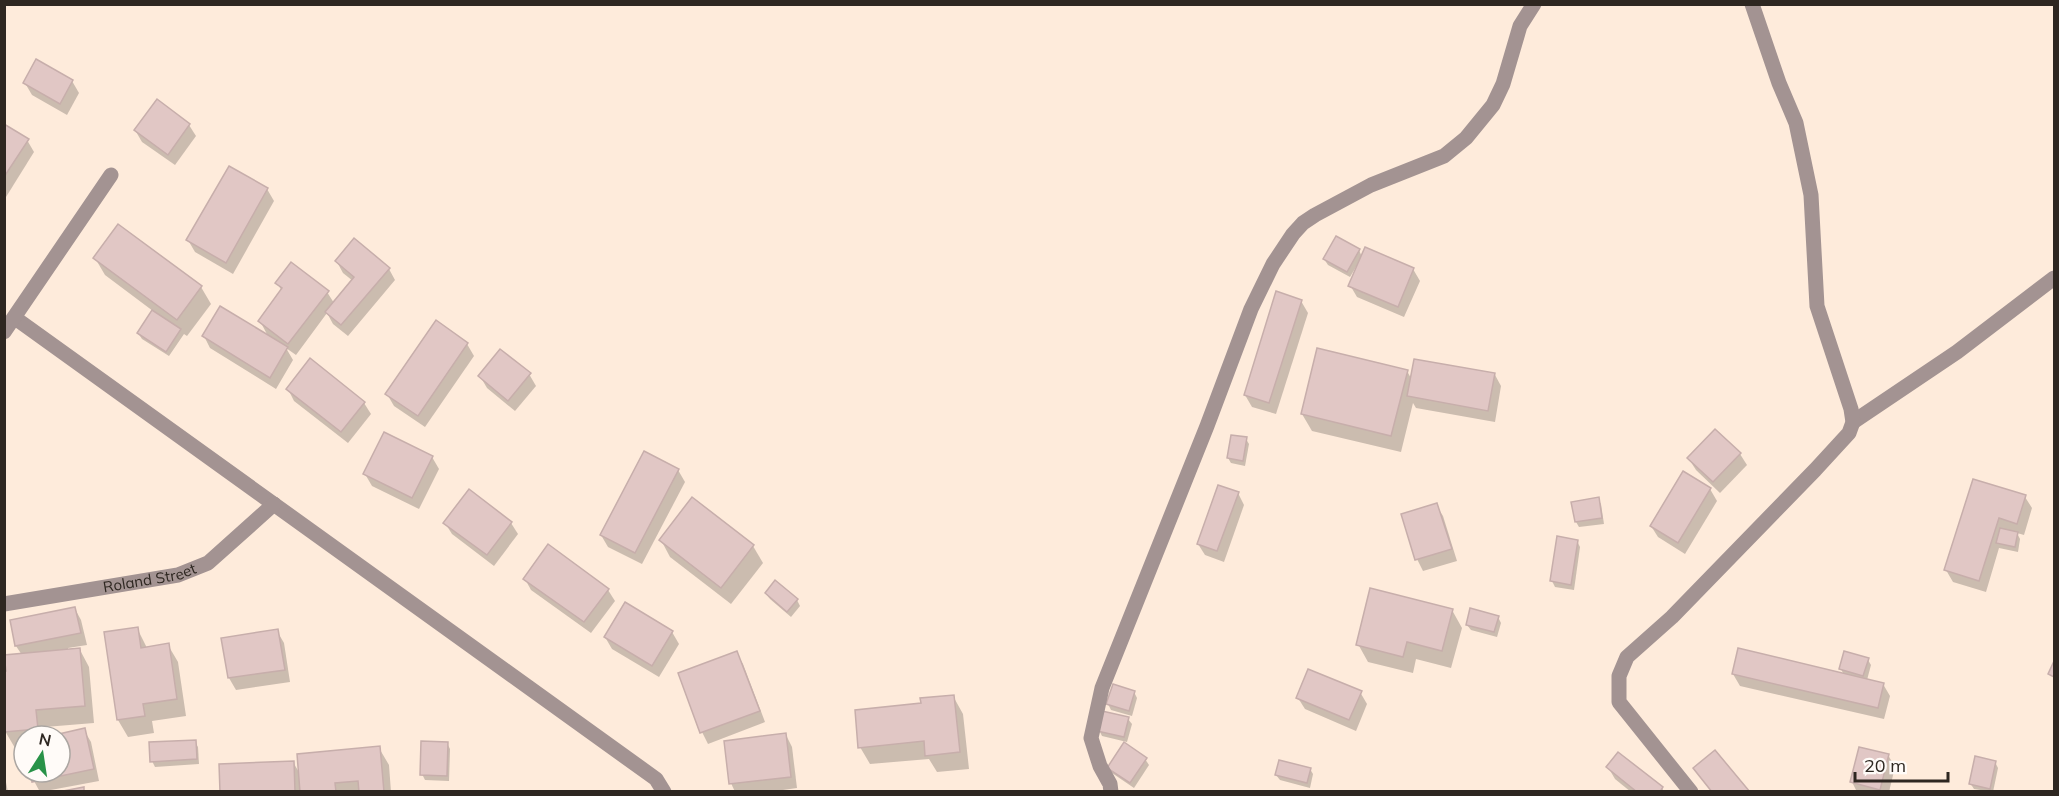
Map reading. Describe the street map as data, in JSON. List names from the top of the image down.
{
  "streets": {
    "street": ["Roland Street"]
  },
  "scale_bar": "20 m",
  "north": "top"
}
